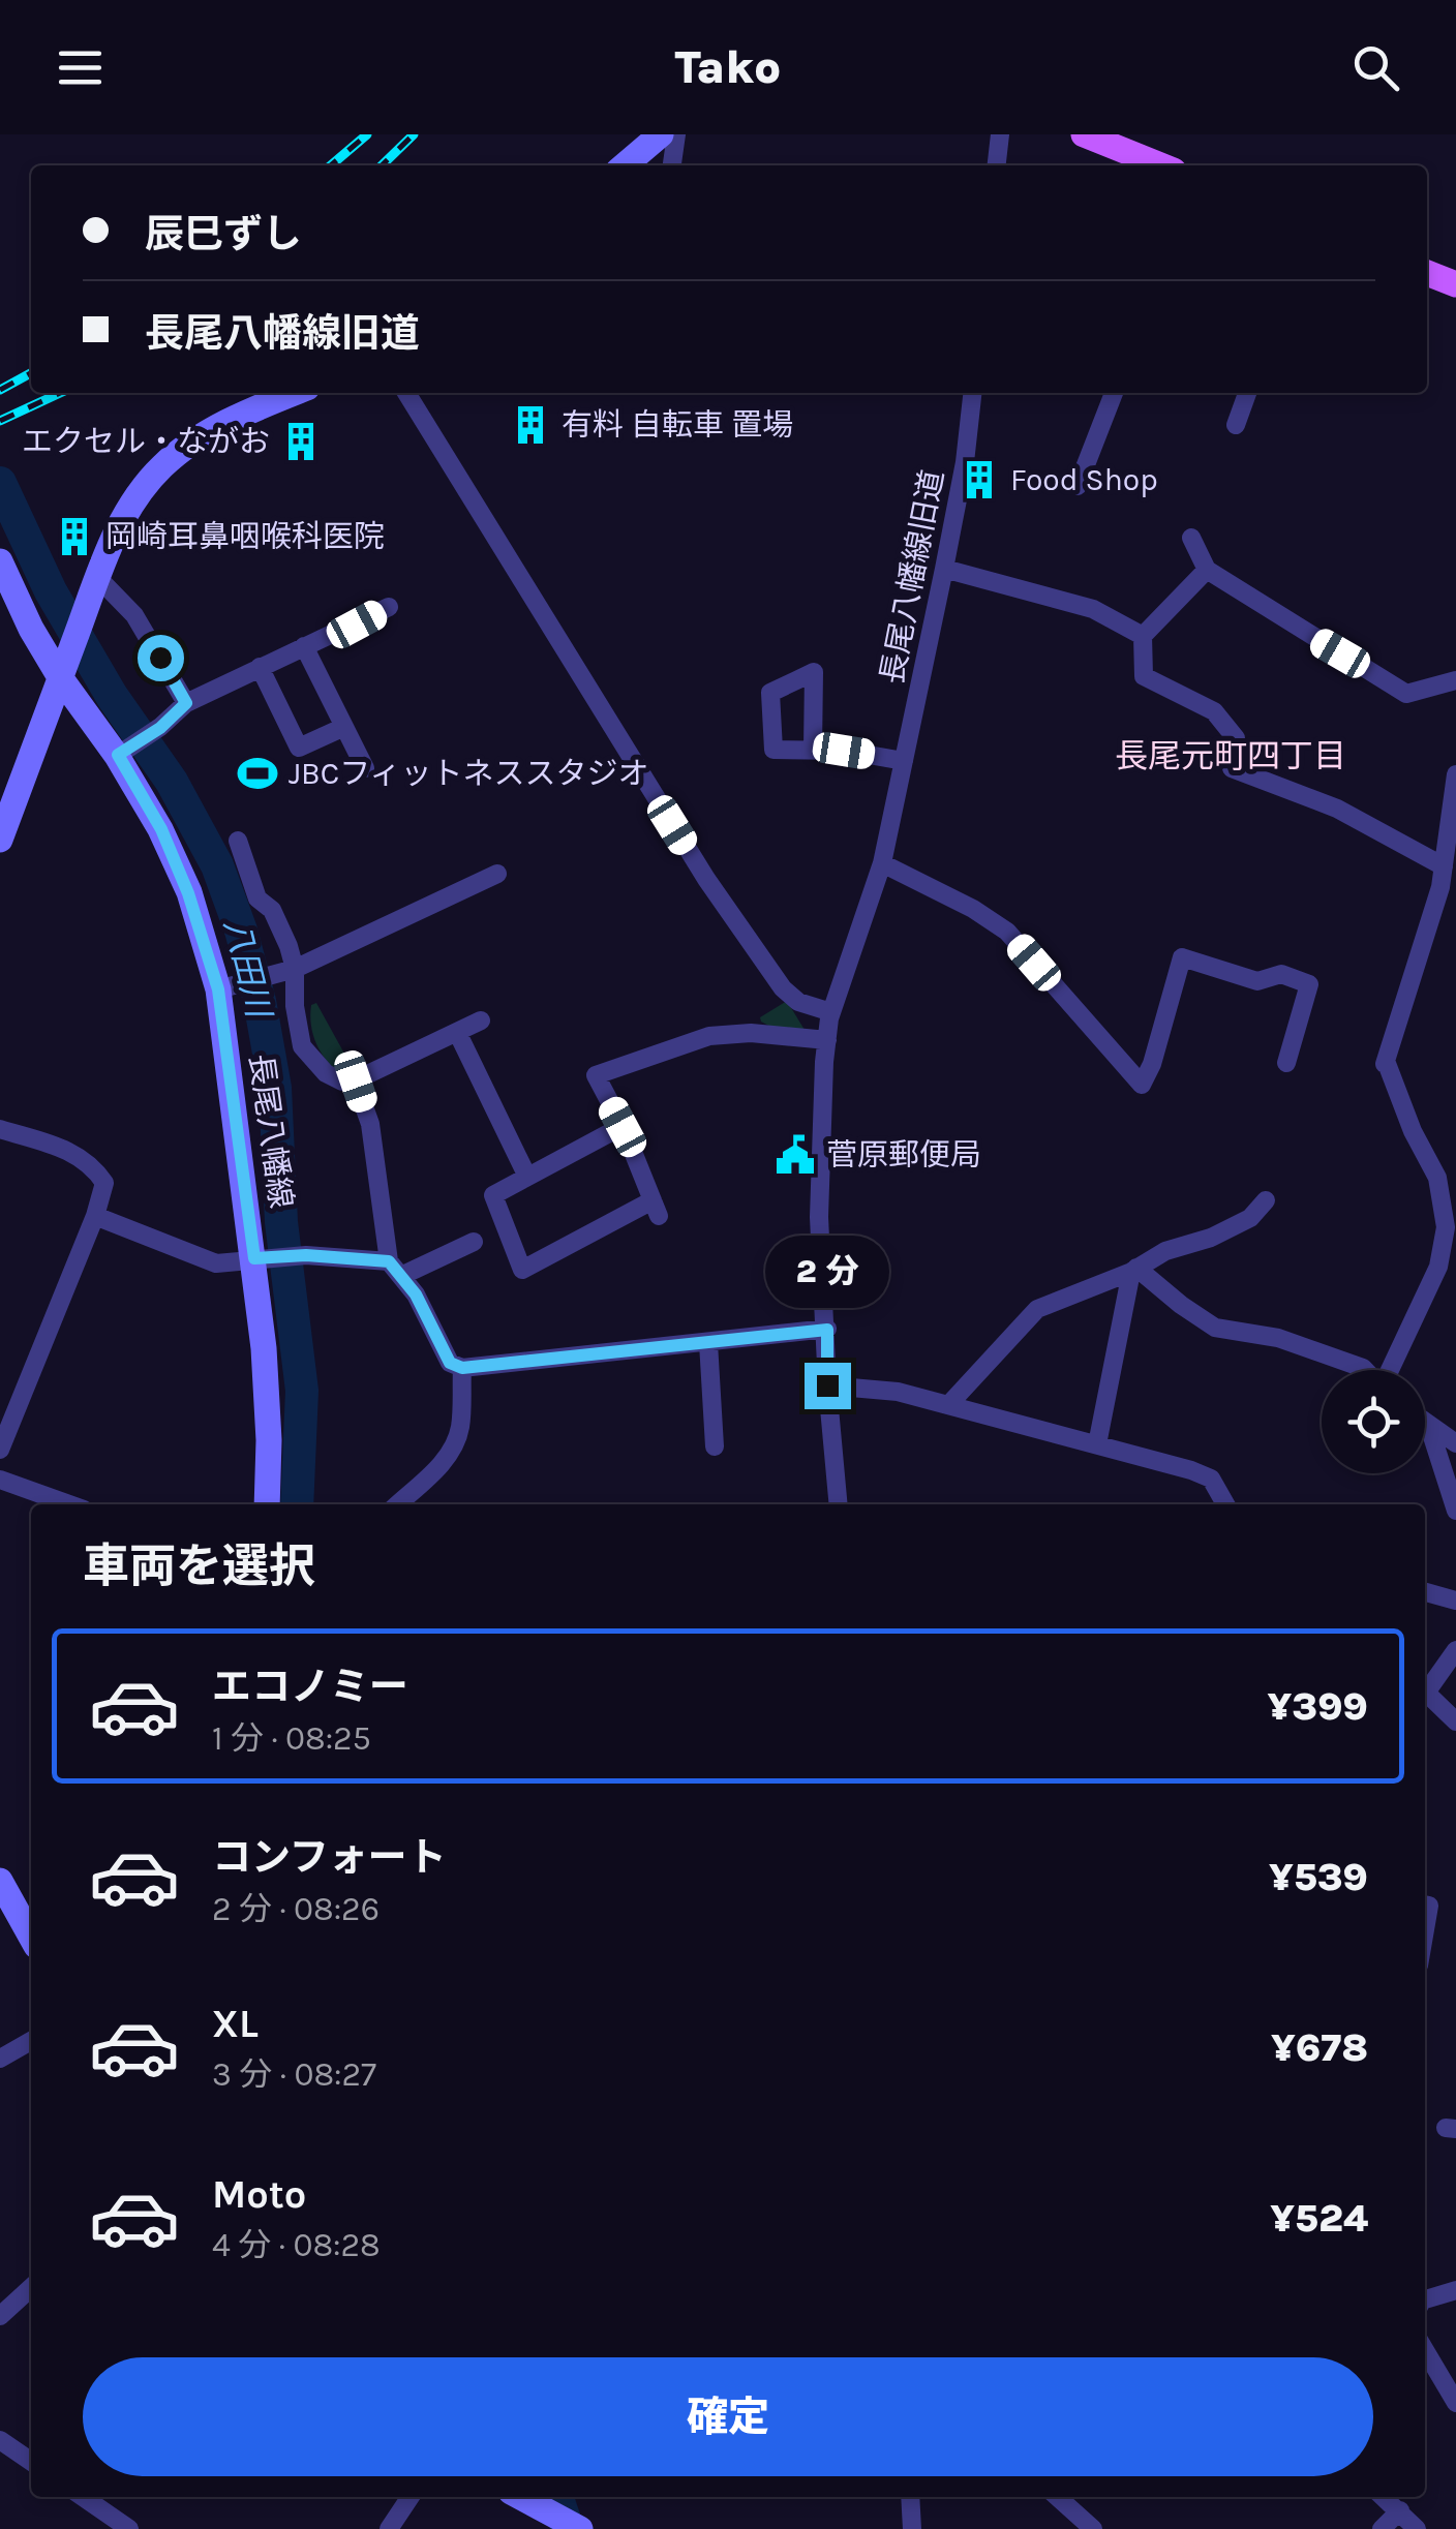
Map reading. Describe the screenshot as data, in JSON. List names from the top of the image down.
{
  "streets": {
    "main road": ["長尾八幡線"],
    "street": ["長尾八幡線旧道"]
  },
  "districts": ["長尾元町四丁目"],
  "water": ["八田川"],
  "places": {
    "building": [
      "有料 自転車 置場",
      "エクセル・ながお",
      "Food Shop",
      "岡崎耳鼻咽喉科医院"
    ],
    "sports": ["JBCフィットネススタジオ"],
    "public building": ["菅原郵便局"]
  },
  "page": {
    "header": "Tako",
    "banner": ["辰巳ずし", "長尾八幡線旧道"],
    "bubble": "2 分",
    "heading": "車両を選択",
    "list": [
      {
        "name": "エコノミー",
        "note": "1 分 · 08:25",
        "value": "¥399"
      },
      {
        "name": "コンフォート",
        "note": "2 分 · 08:26",
        "value": "¥539"
      },
      {
        "name": "XL",
        "note": "3 分 · 08:27",
        "value": "¥678"
      },
      {
        "name": "Moto",
        "note": "4 分 · 08:28",
        "value": "¥524"
      }
    ],
    "buttons": "確定"
  }
}
